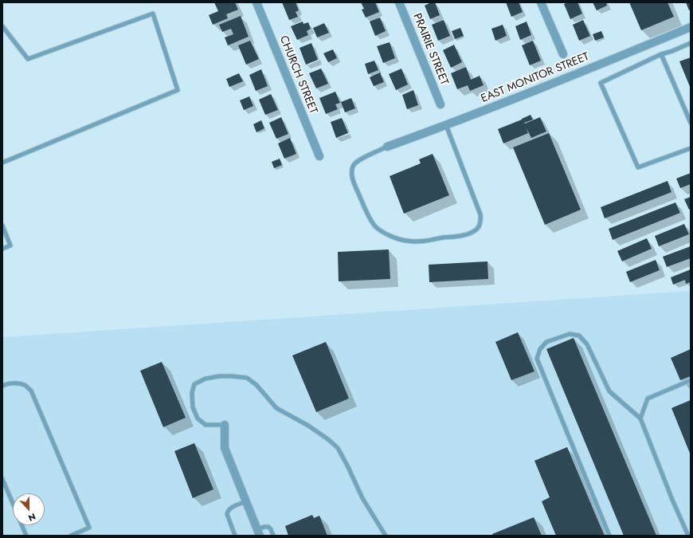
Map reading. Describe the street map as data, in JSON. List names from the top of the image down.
{
  "streets": {
    "street": ["PRAIRIE STREET", "CHURCH STREET", "EAST MONITOR STREET"]
  },
  "north": "bottom"
}
